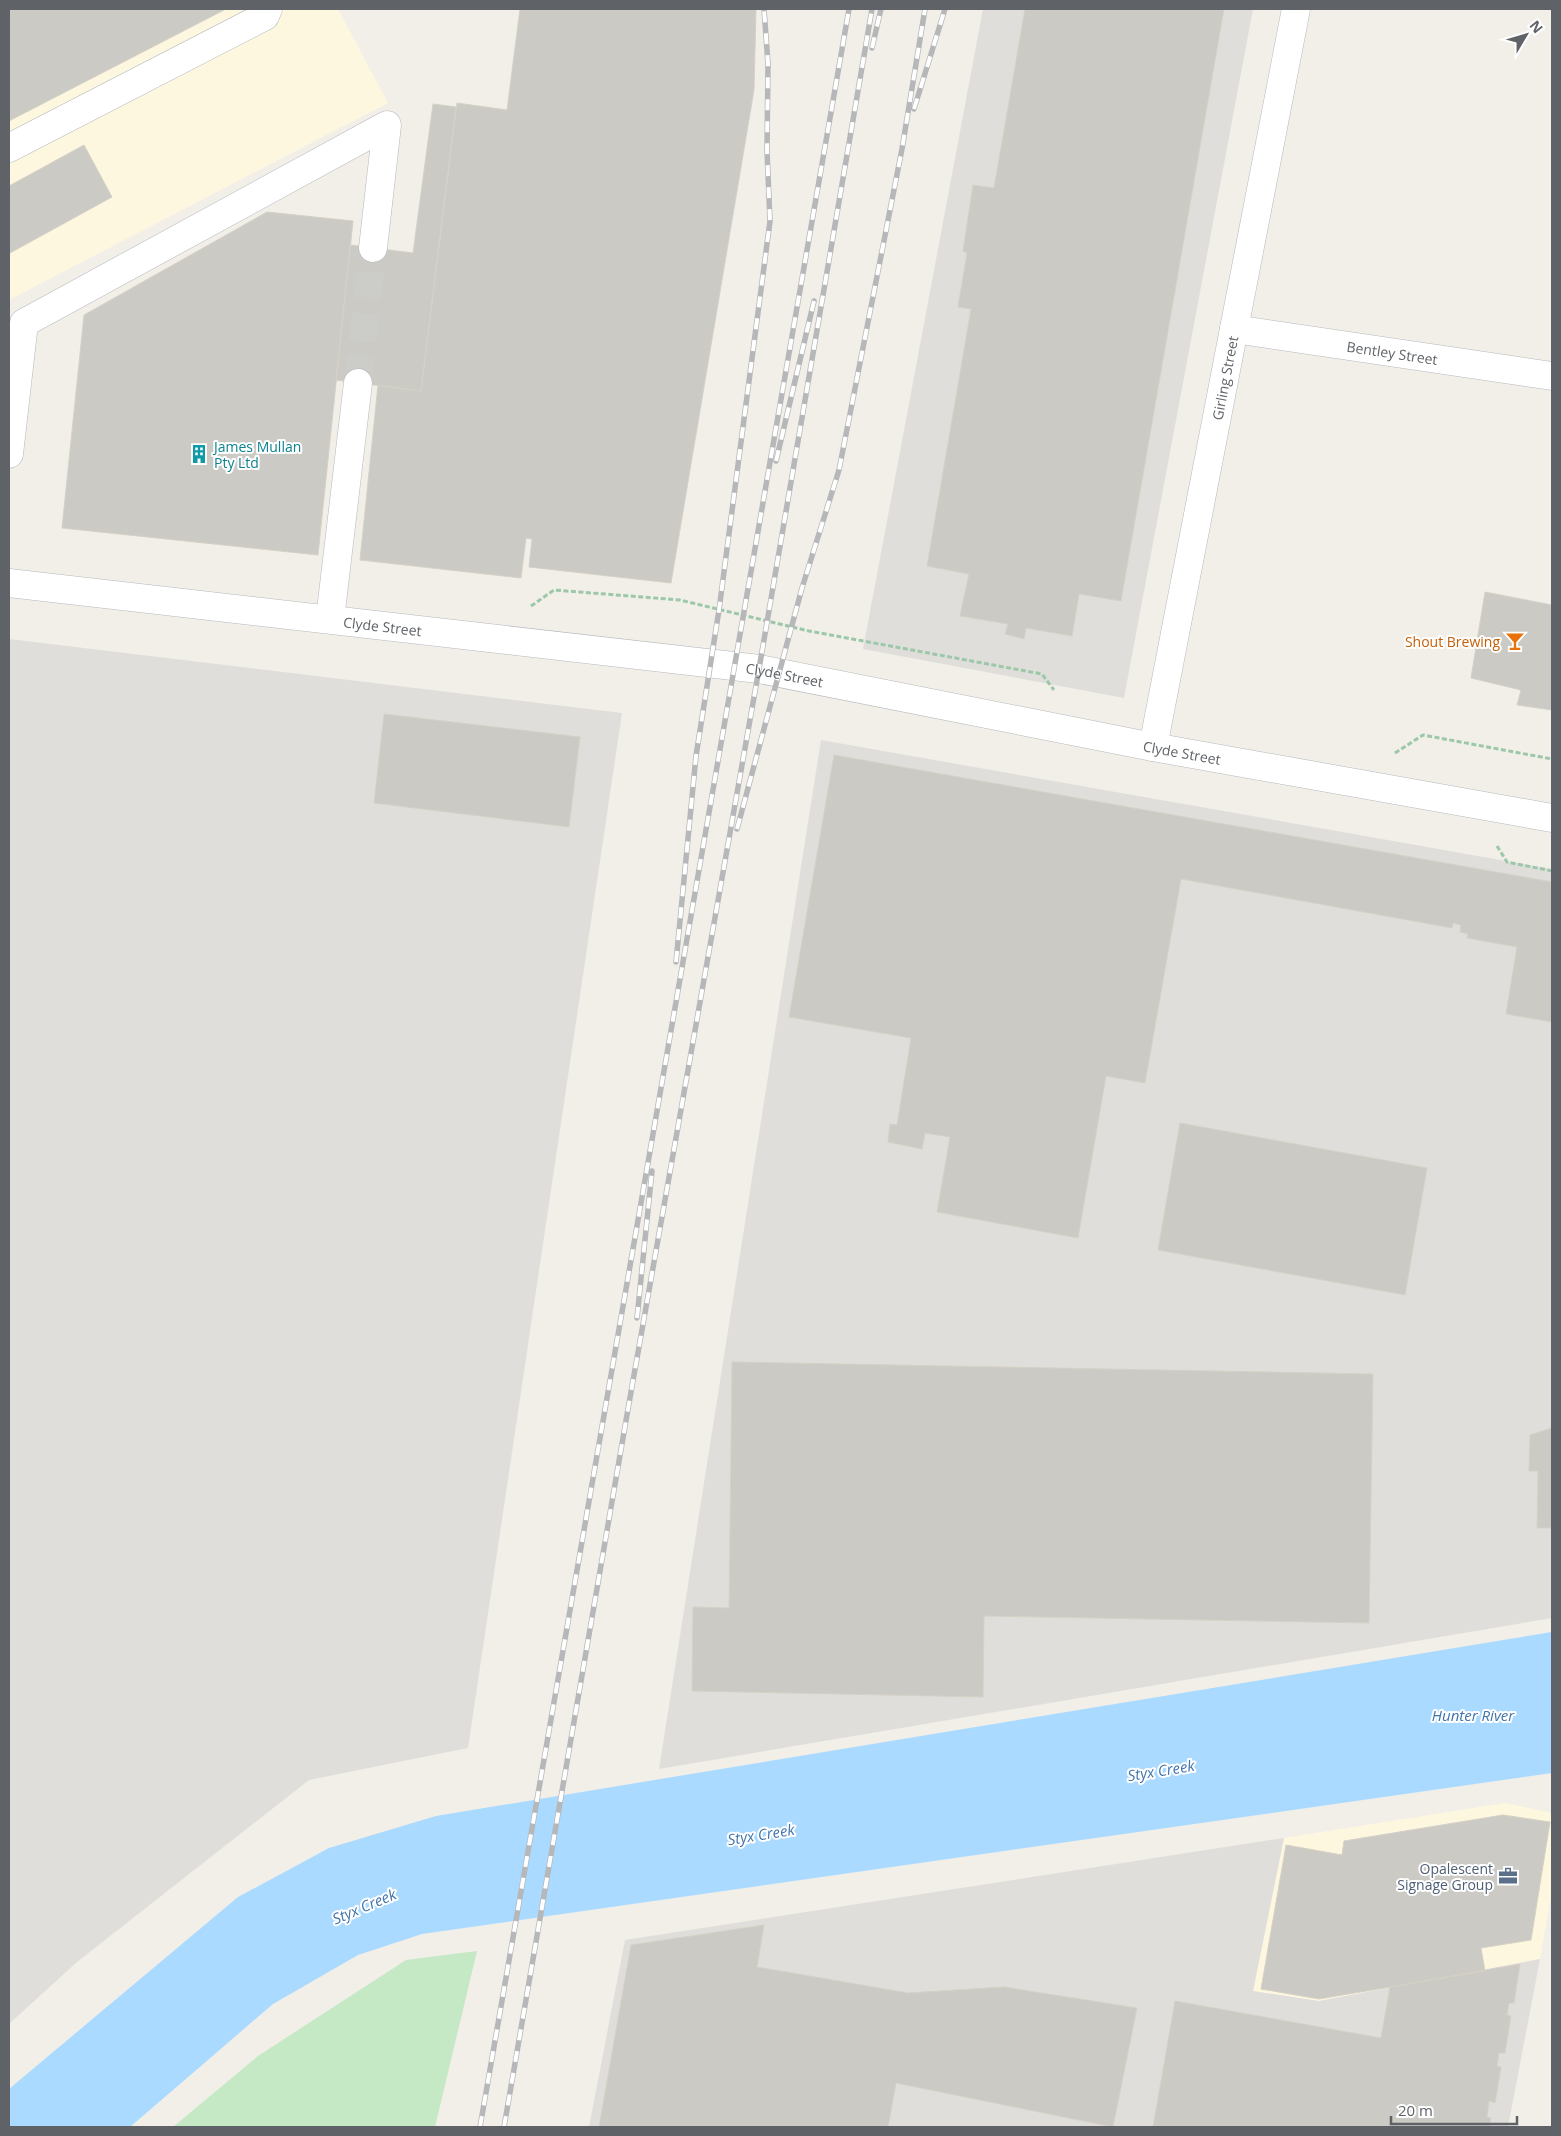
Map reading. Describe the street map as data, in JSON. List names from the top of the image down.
{
  "streets": {
    "street": ["Bentley Street", "Girling Street", "Clyde Street"]
  },
  "crossings": [
    ["Bentley Street", "Girling Street"],
    ["Girling Street", "Clyde Street"]
  ],
  "water": ["Hunter River", "Styx Creek"],
  "places": {
    "building": ["James Mullan Pty Ltd"],
    "bar": ["Shout Brewing"],
    "office": ["Opalescent Signage Group"]
  },
  "scale_bar": "20 m",
  "north": "top right"
}
